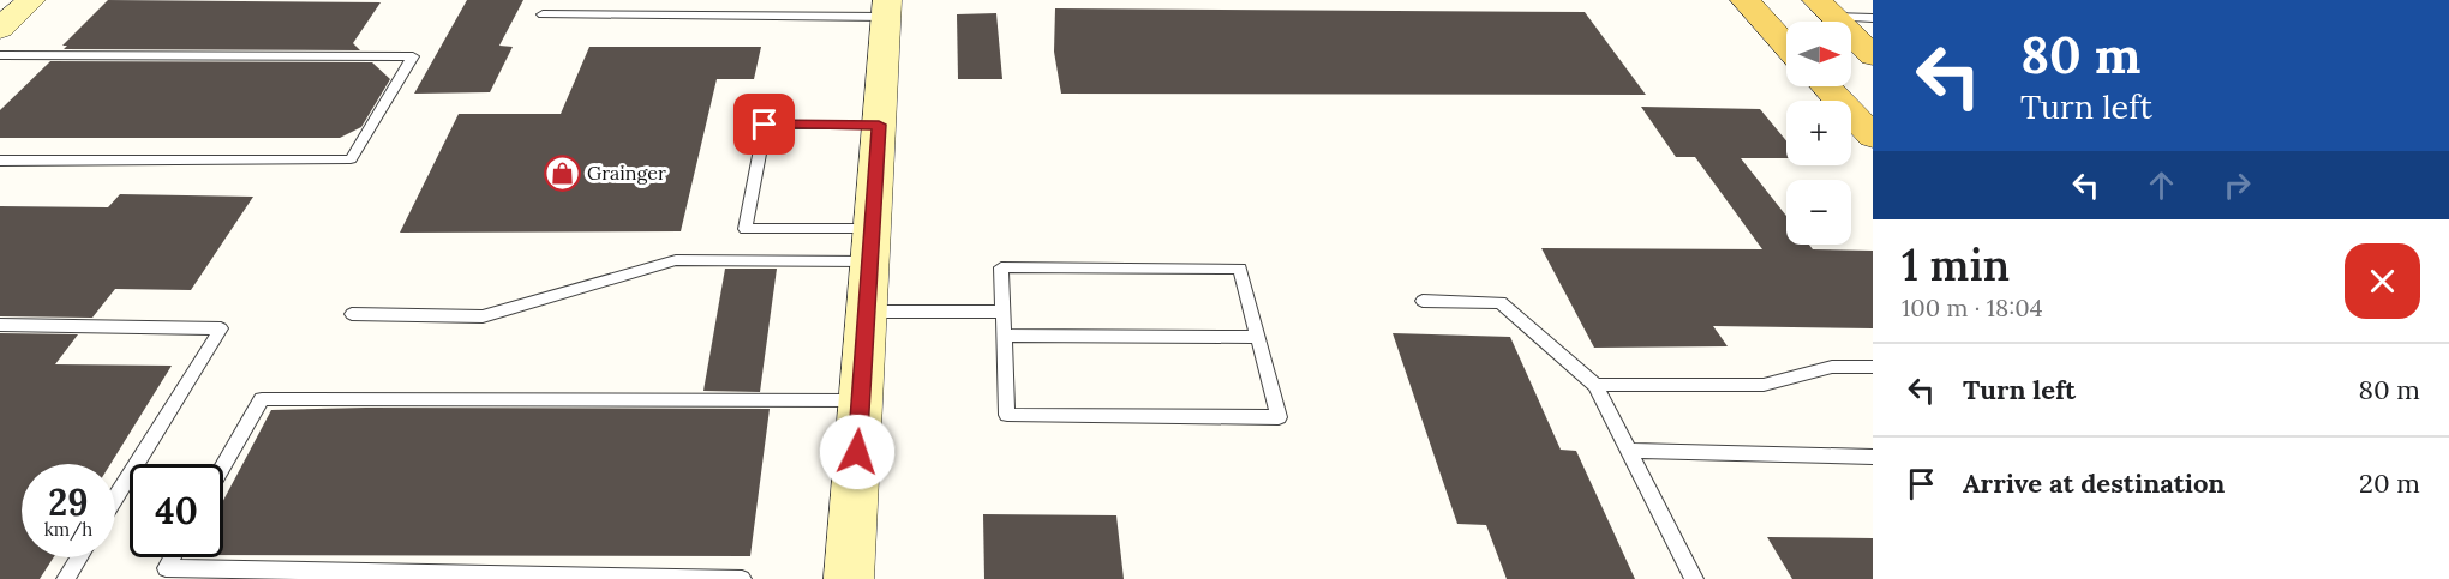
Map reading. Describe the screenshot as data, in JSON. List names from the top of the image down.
{
  "places": {
    "shop": ["Grainger"]
  },
  "north": "right",
  "page": {
    "turn": ["80 m", "Turn left"],
    "map_buttons": ["+", "−"],
    "heading": ["1 min", "100 m · 18:04"],
    "list": [
      {
        "name": "Turn left",
        "value": "80 m"
      },
      {
        "name": "Arrive at destination",
        "value": "20 m"
      }
    ],
    "speed": "29 km/h",
    "limit": "40"
  }
}
